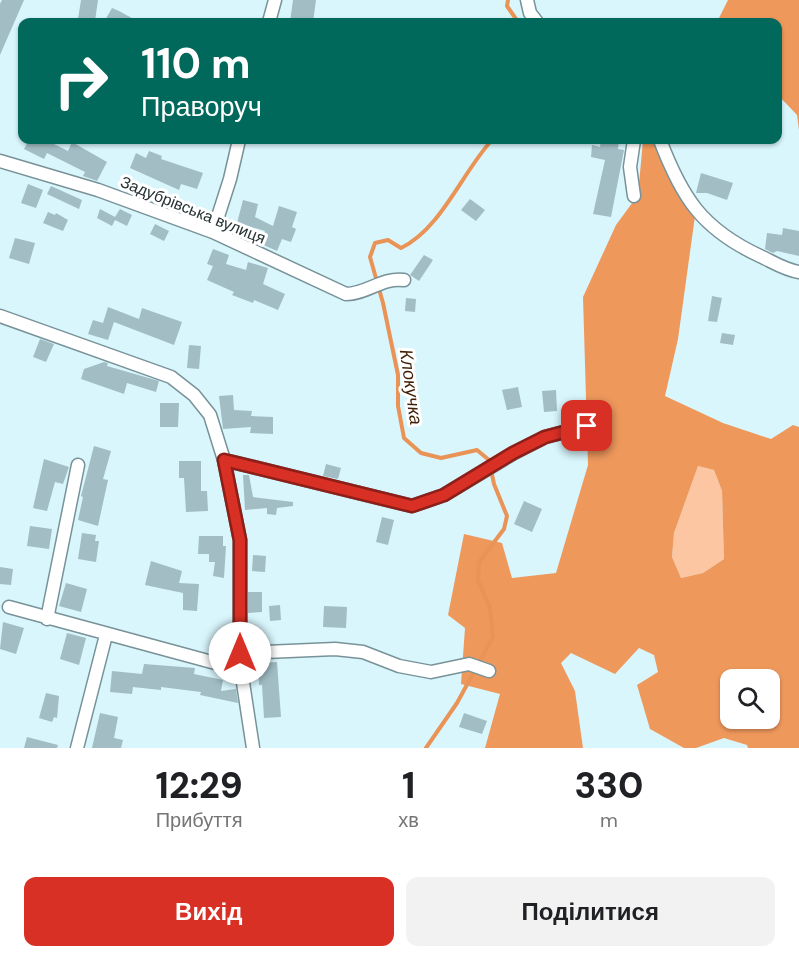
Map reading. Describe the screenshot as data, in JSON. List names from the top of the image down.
{
  "streets": {
    "street": ["Задубрівська вулиця"]
  },
  "water": ["Клокучка"],
  "page": {
    "turn": ["110 m", "Праворуч"],
    "eta": [
      "12:29",
      "Прибуття",
      "1",
      "хв",
      "330",
      "m"
    ],
    "buttons": ["Вихід", "Поділитися"]
  }
}
